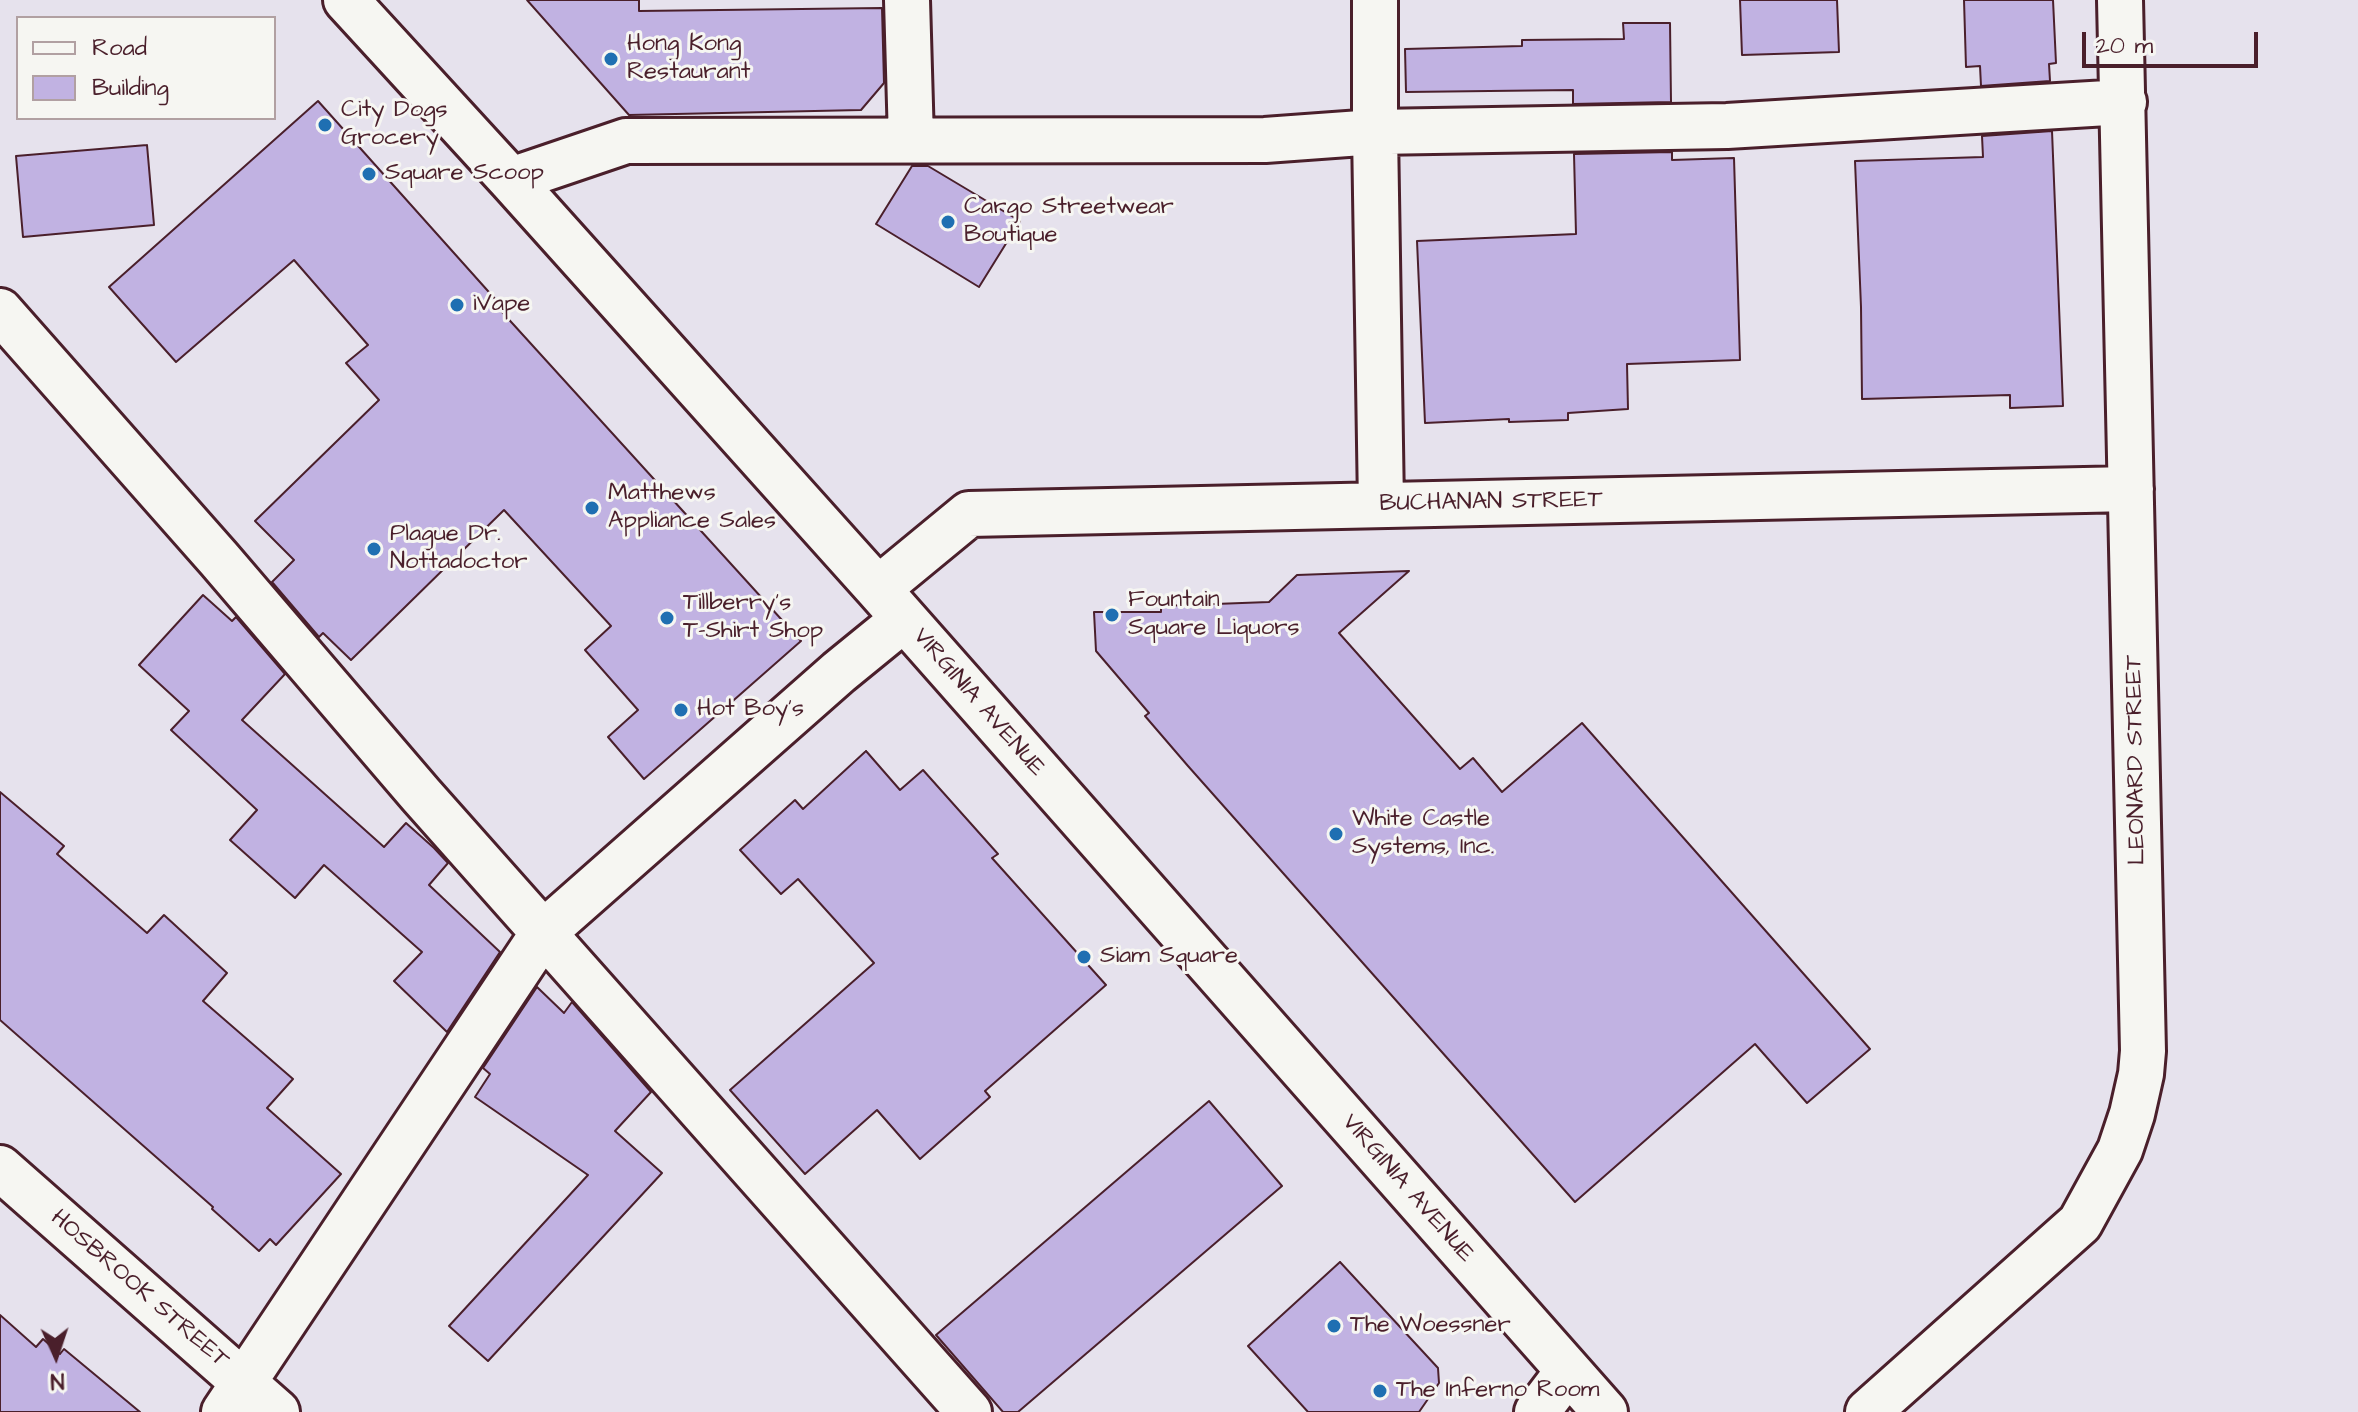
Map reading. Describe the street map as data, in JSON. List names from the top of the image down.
{
  "streets": {
    "street": [
      "BUCHANAN STREET",
      "VIRGINIA AVENUE",
      "LEONARD STREET",
      "HOSBROOK STREET"
    ]
  },
  "crossings": [
    ["BUCHANAN STREET", "VIRGINIA AVENUE"],
    ["BUCHANAN STREET", "LEONARD STREET"],
    ["BUCHANAN STREET", "HOSBROOK STREET"]
  ],
  "places": [
    "Hong Kong Restaurant",
    "City Dogs Grocery",
    "Square Scoop",
    "Cargo Streetwear Boutique",
    "iVape",
    "Matthews Appliance Sales",
    "Plague Dr. Nottadoctor",
    "Fountain Square Liquors",
    "Tillberry's T-Shirt Shop",
    "Hot Boy's",
    "White Castle Systems, Inc.",
    "Siam Square",
    "The Woessner",
    "The Inferno Room"
  ],
  "legend": ["Road", "Building"],
  "scale_bar": "20 m",
  "north": "bottom"
}
